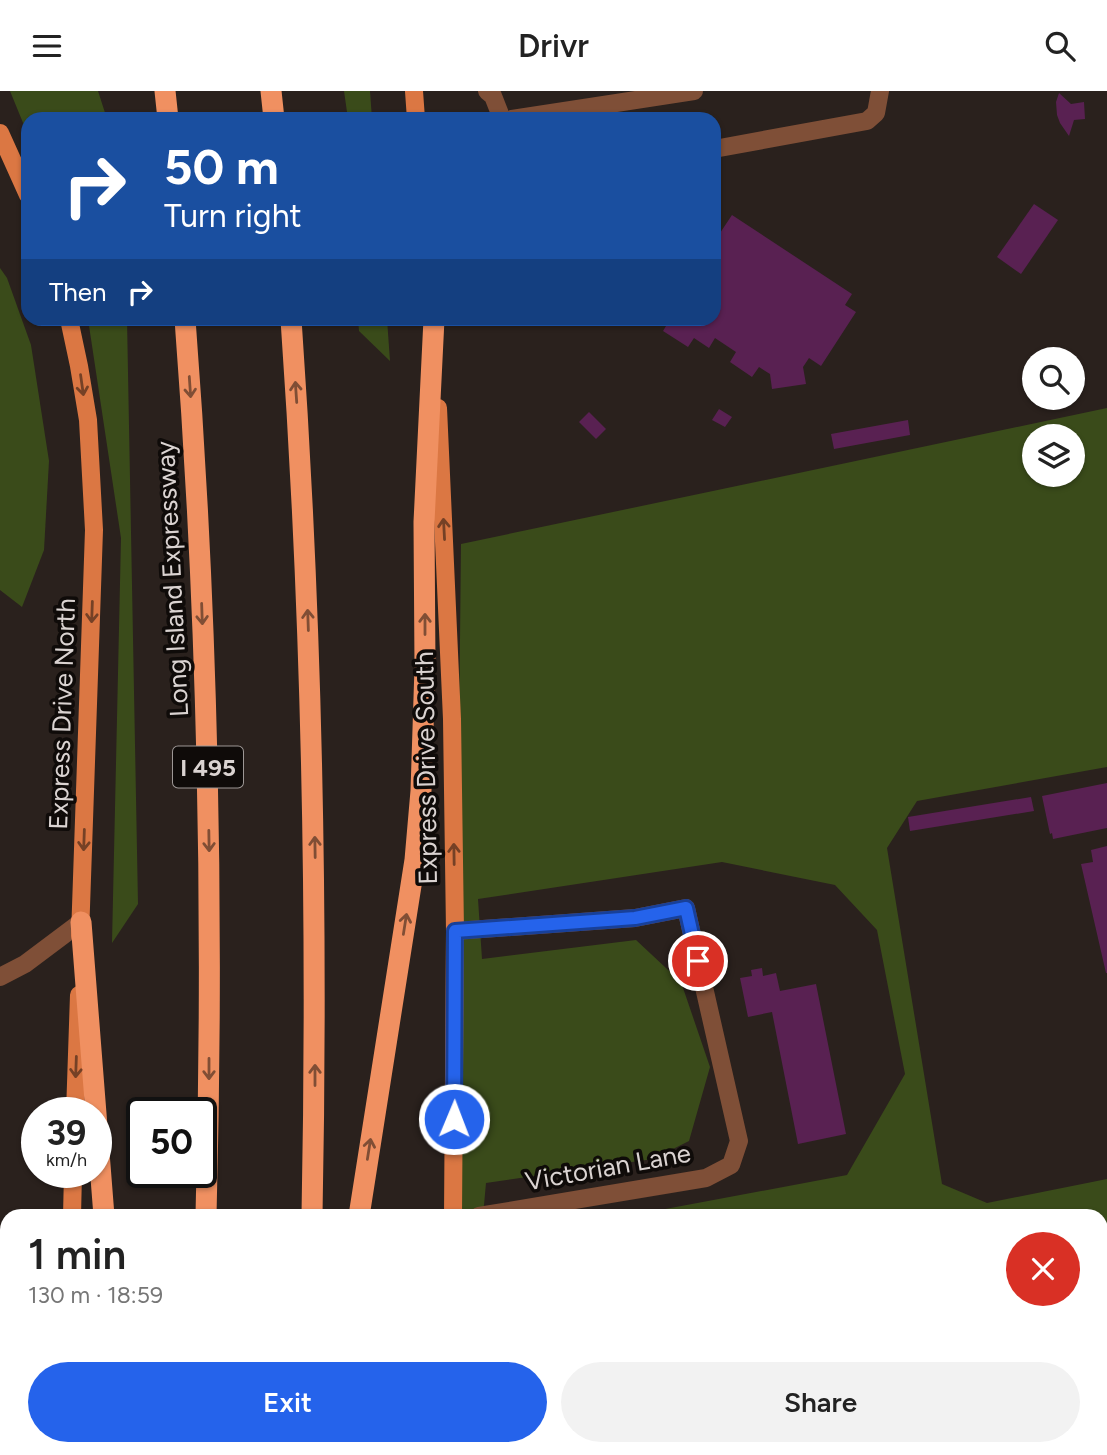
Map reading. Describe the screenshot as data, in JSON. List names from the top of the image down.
{
  "streets": {
    "highway": ["Long Island Expressway", "I 495"],
    "main road": ["Express Drive North", "Express Drive South"],
    "lane": ["Victorian Lane"]
  },
  "crossings": [
    ["Express Drive South", "Victorian Lane"]
  ],
  "one_way": ["Express Drive North", "Express Drive South"],
  "page": {
    "header": "Drivr",
    "turn": ["50 m", "Turn right"],
    "then": "Then",
    "speed": "39 km/h",
    "limit": "50",
    "heading": ["1 min", "130 m · 18:59"],
    "buttons": ["Exit", "Share"]
  }
}
